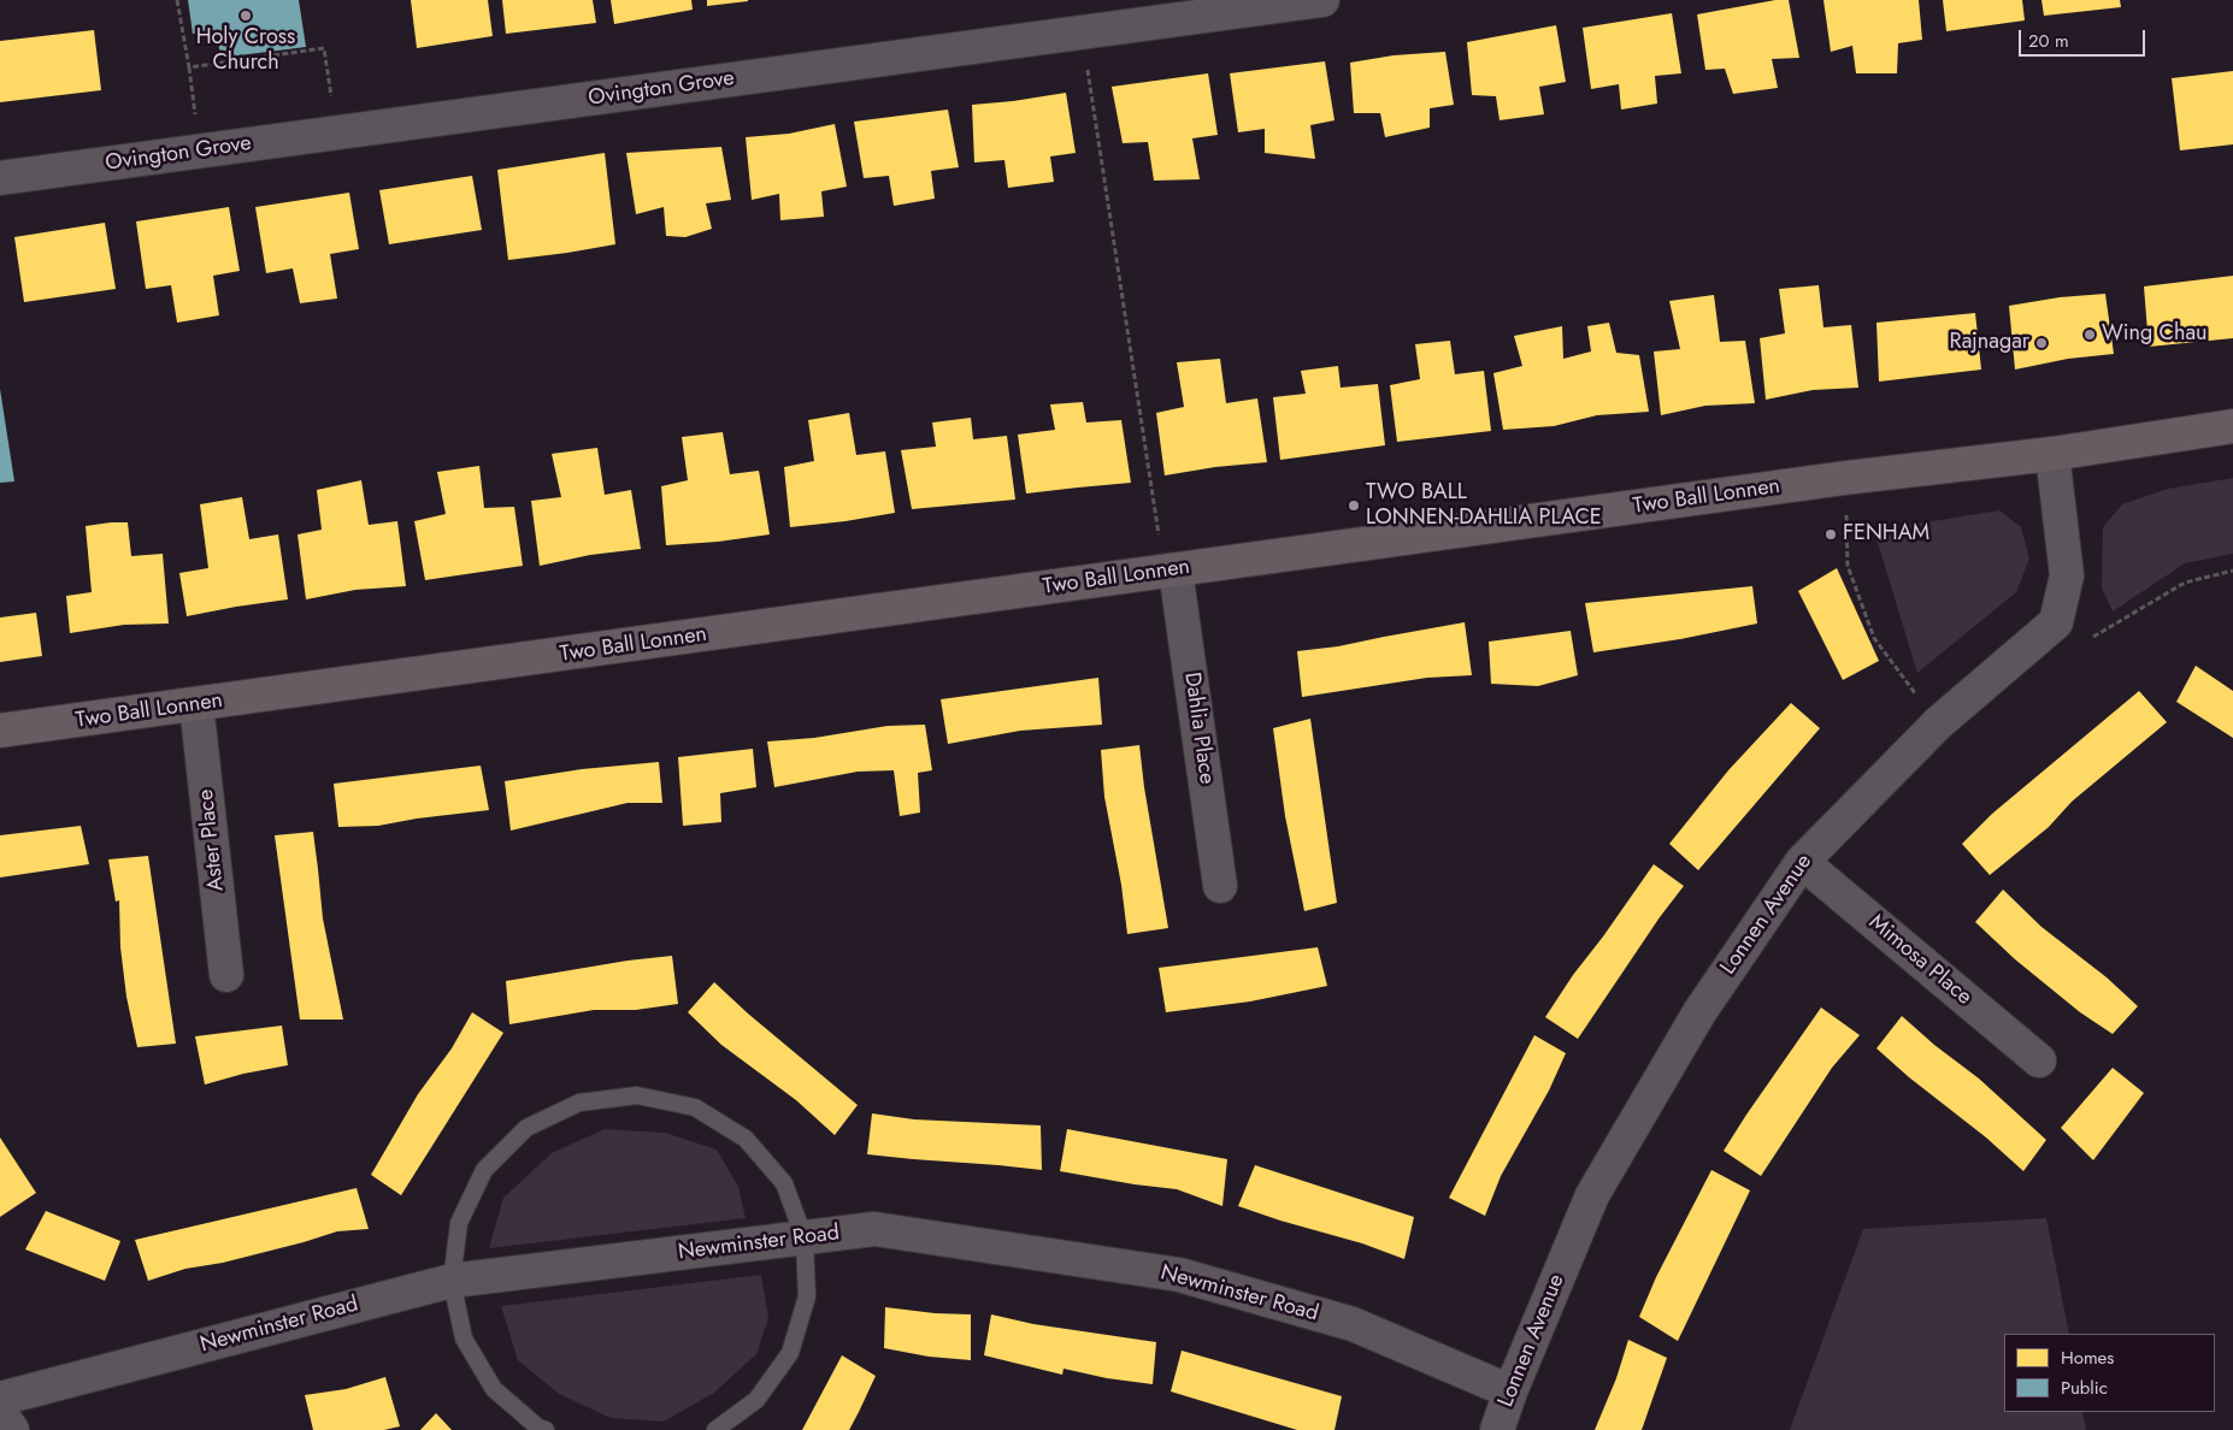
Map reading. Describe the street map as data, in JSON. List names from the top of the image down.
{
  "streets": {
    "main road": ["Two Ball Lonnen"],
    "street": [
      "Ovington Grove",
      "Dahlia Place",
      "Aster Place",
      "Lonnen Avenue",
      "Mimosa Place",
      "Newminster Road"
    ]
  },
  "crossings": [
    ["Two Ball Lonnen", "Dahlia Place"],
    ["Two Ball Lonnen", "Aster Place"],
    ["Lonnen Avenue", "Mimosa Place"],
    ["Lonnen Avenue", "Newminster Road"]
  ],
  "places": [
    "Holy Cross Church",
    "Wing Chau",
    "Rajnagar",
    "TWO BALL LONNEN-DAHLIA PLACE",
    "FENHAM"
  ],
  "legend": ["Homes", "Public"],
  "scale_bar": "20 m"
}
